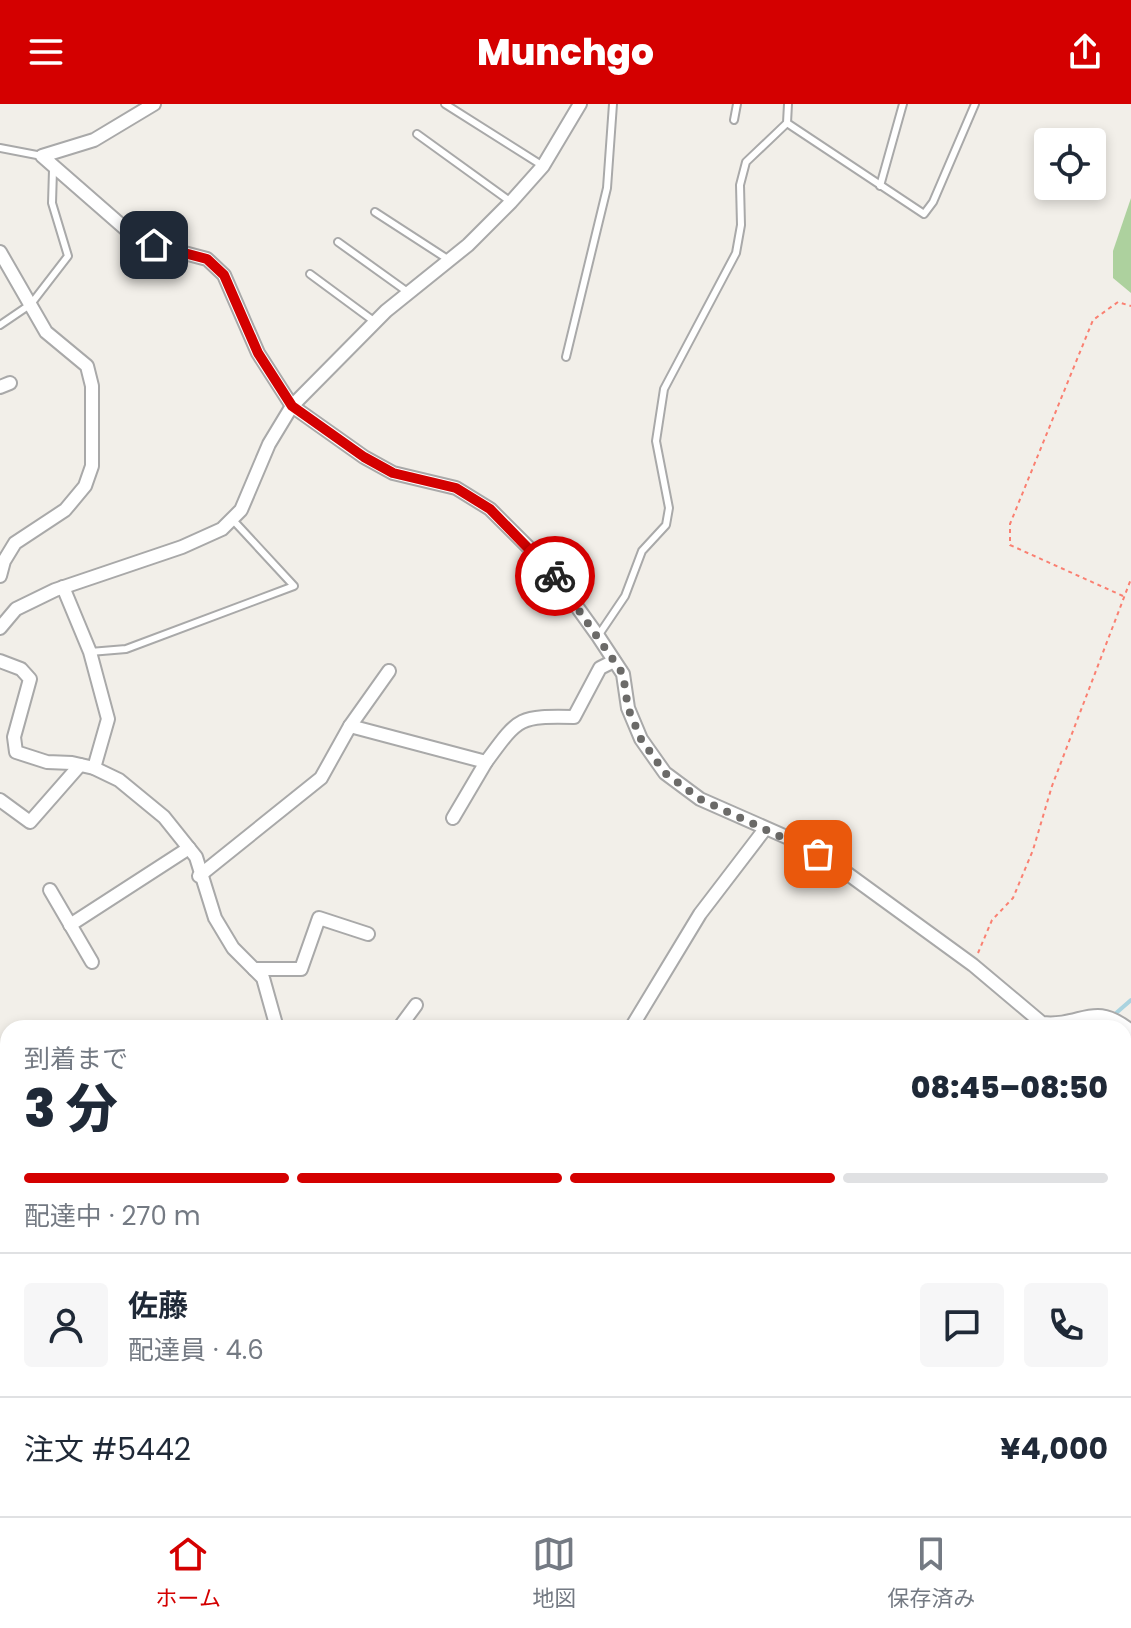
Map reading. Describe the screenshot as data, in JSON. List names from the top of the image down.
{
  "page": {
    "header": "Munchgo",
    "heading": ["3 分", "到着まで", "08:45–08:50"],
    "panel": [
      "佐藤",
      "配達員 · 4.6",
      "注文 #5442",
      "¥4,000"
    ],
    "bar": "配達中 · 270 m",
    "tabs": ["ホーム", "地図", "保存済み"]
  }
}
